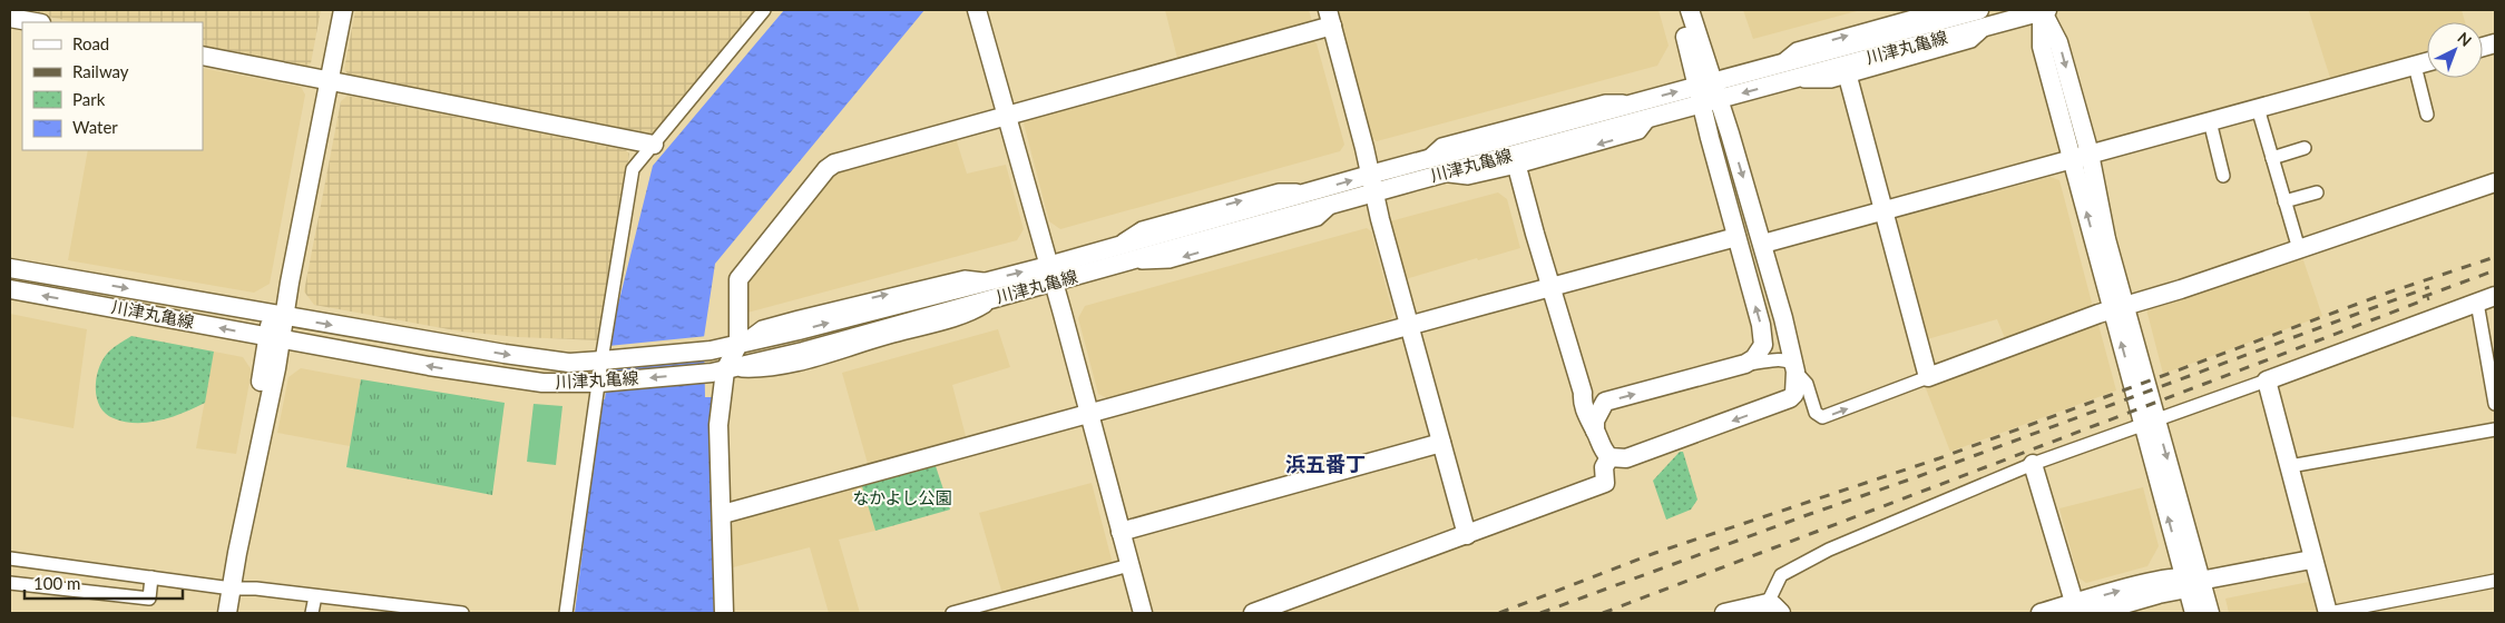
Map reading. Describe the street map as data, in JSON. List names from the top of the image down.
{
  "streets": {
    "street": ["川津丸亀線"]
  },
  "districts": ["浜五番丁"],
  "parks": ["なかよし公園"],
  "legend": [
    "Road",
    "Railway",
    "Park",
    "Water"
  ],
  "scale_bar": "100 m",
  "north": "top right"
}
